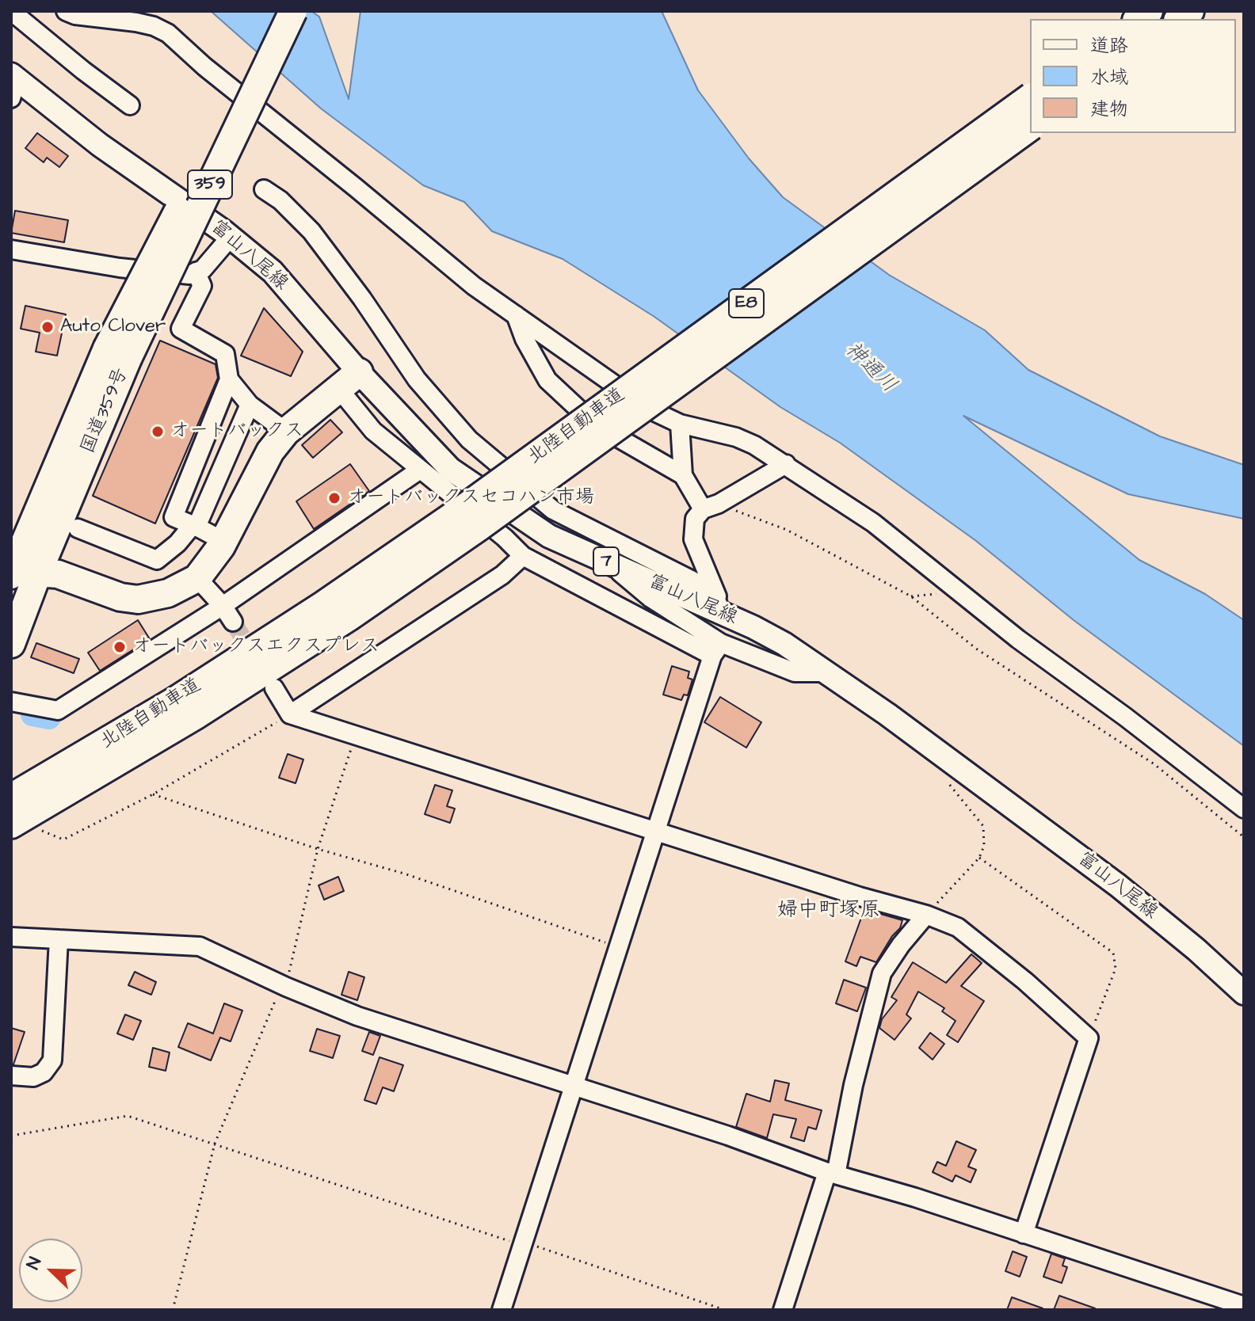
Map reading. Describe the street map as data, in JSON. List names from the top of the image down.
{
  "streets": {
    "highway": [
      "359",
      "E8",
      "国道359号",
      "北陸自動車道"
    ],
    "main road": ["富山八尾線", "7"]
  },
  "crossings": [
    ["359", "国道359号"]
  ],
  "districts": ["婦中町塚原"],
  "water": ["神通川"],
  "places": [
    "Auto Clover",
    "オートバックス",
    "オートバックスセコハン市場",
    "オートバックスエクスプレス"
  ],
  "legend": ["道路", "水域", "建物"],
  "north": "top left"
}
